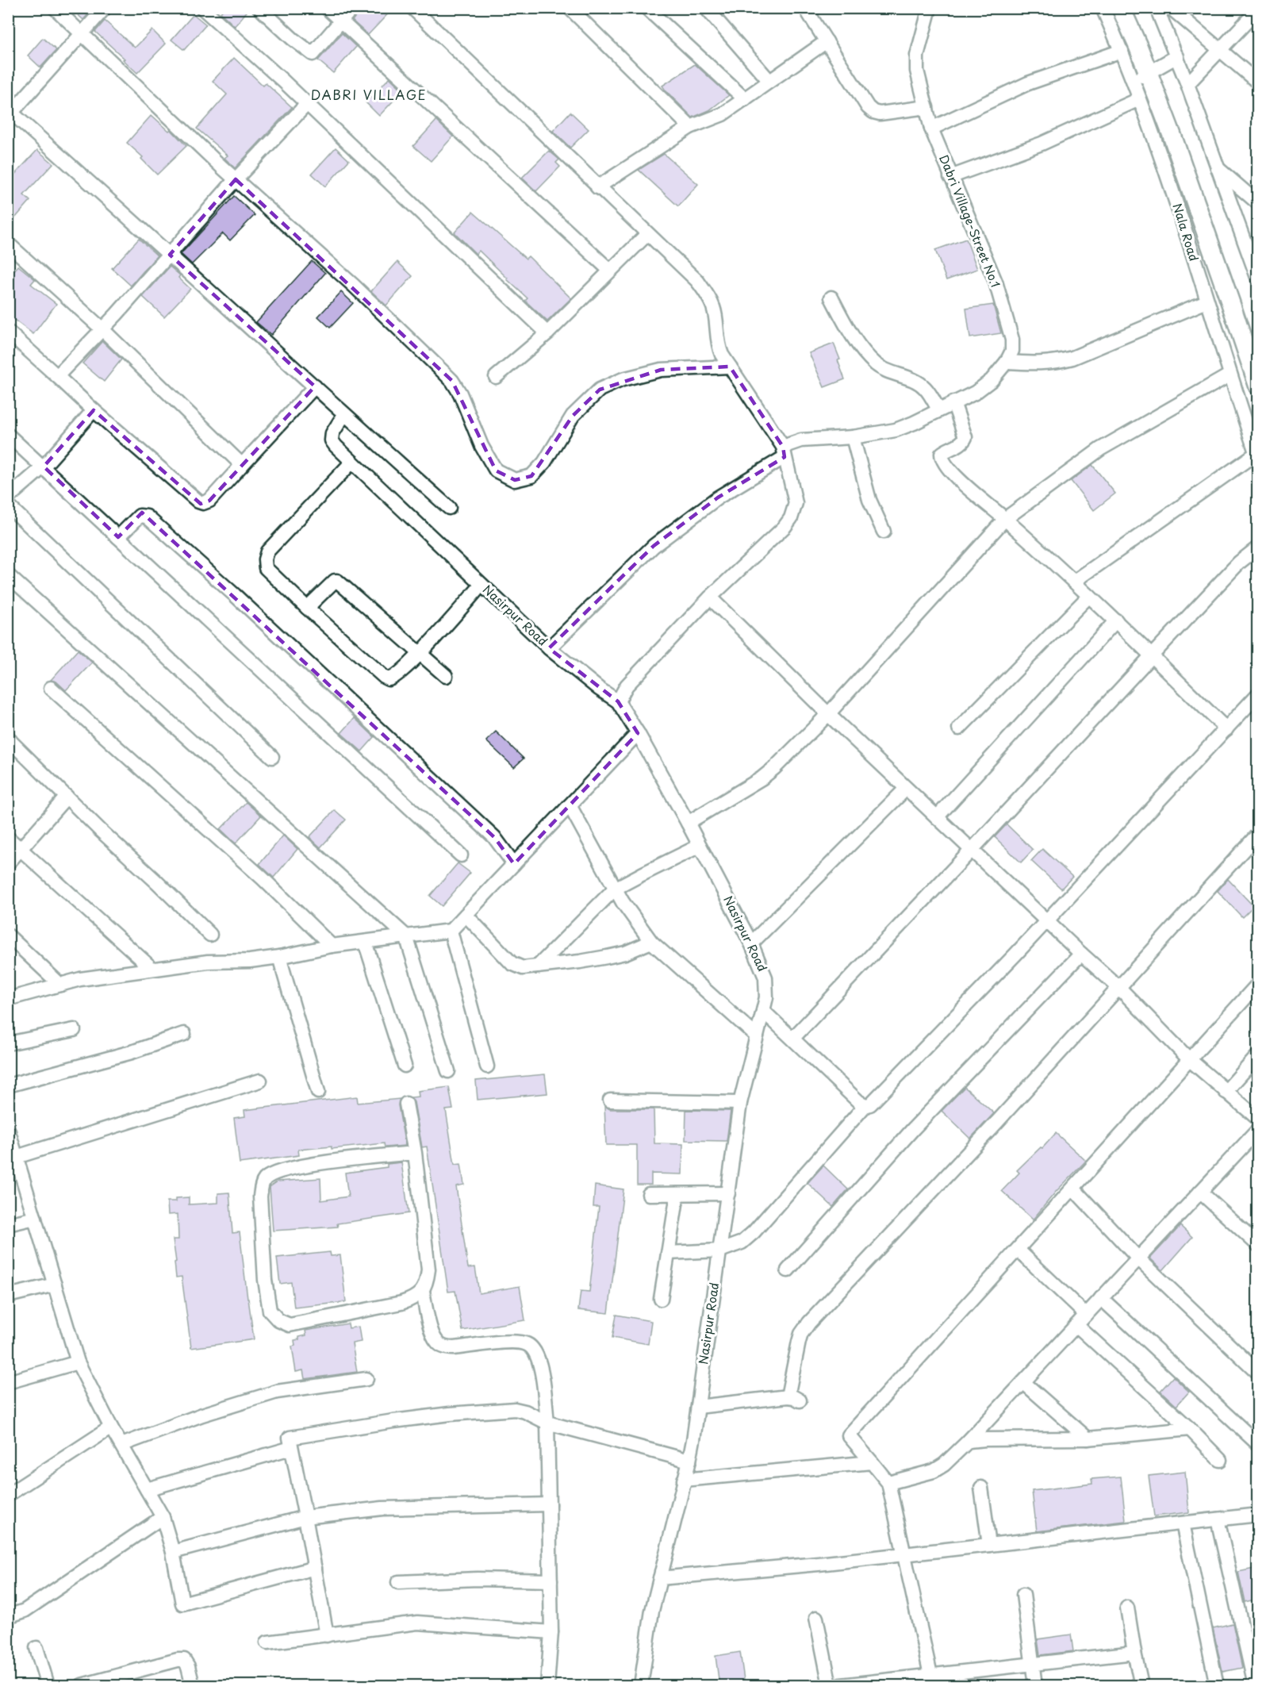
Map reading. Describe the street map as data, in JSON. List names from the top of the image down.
{
  "streets": {
    "street": ["Dabri Village-Street No.1", "Nala Road", "Nasirpur Road"]
  },
  "crossings": [
    ["Dabri Village-Street No.1", "Nasirpur Road"]
  ],
  "districts": ["DABRI VILLAGE"]
}
